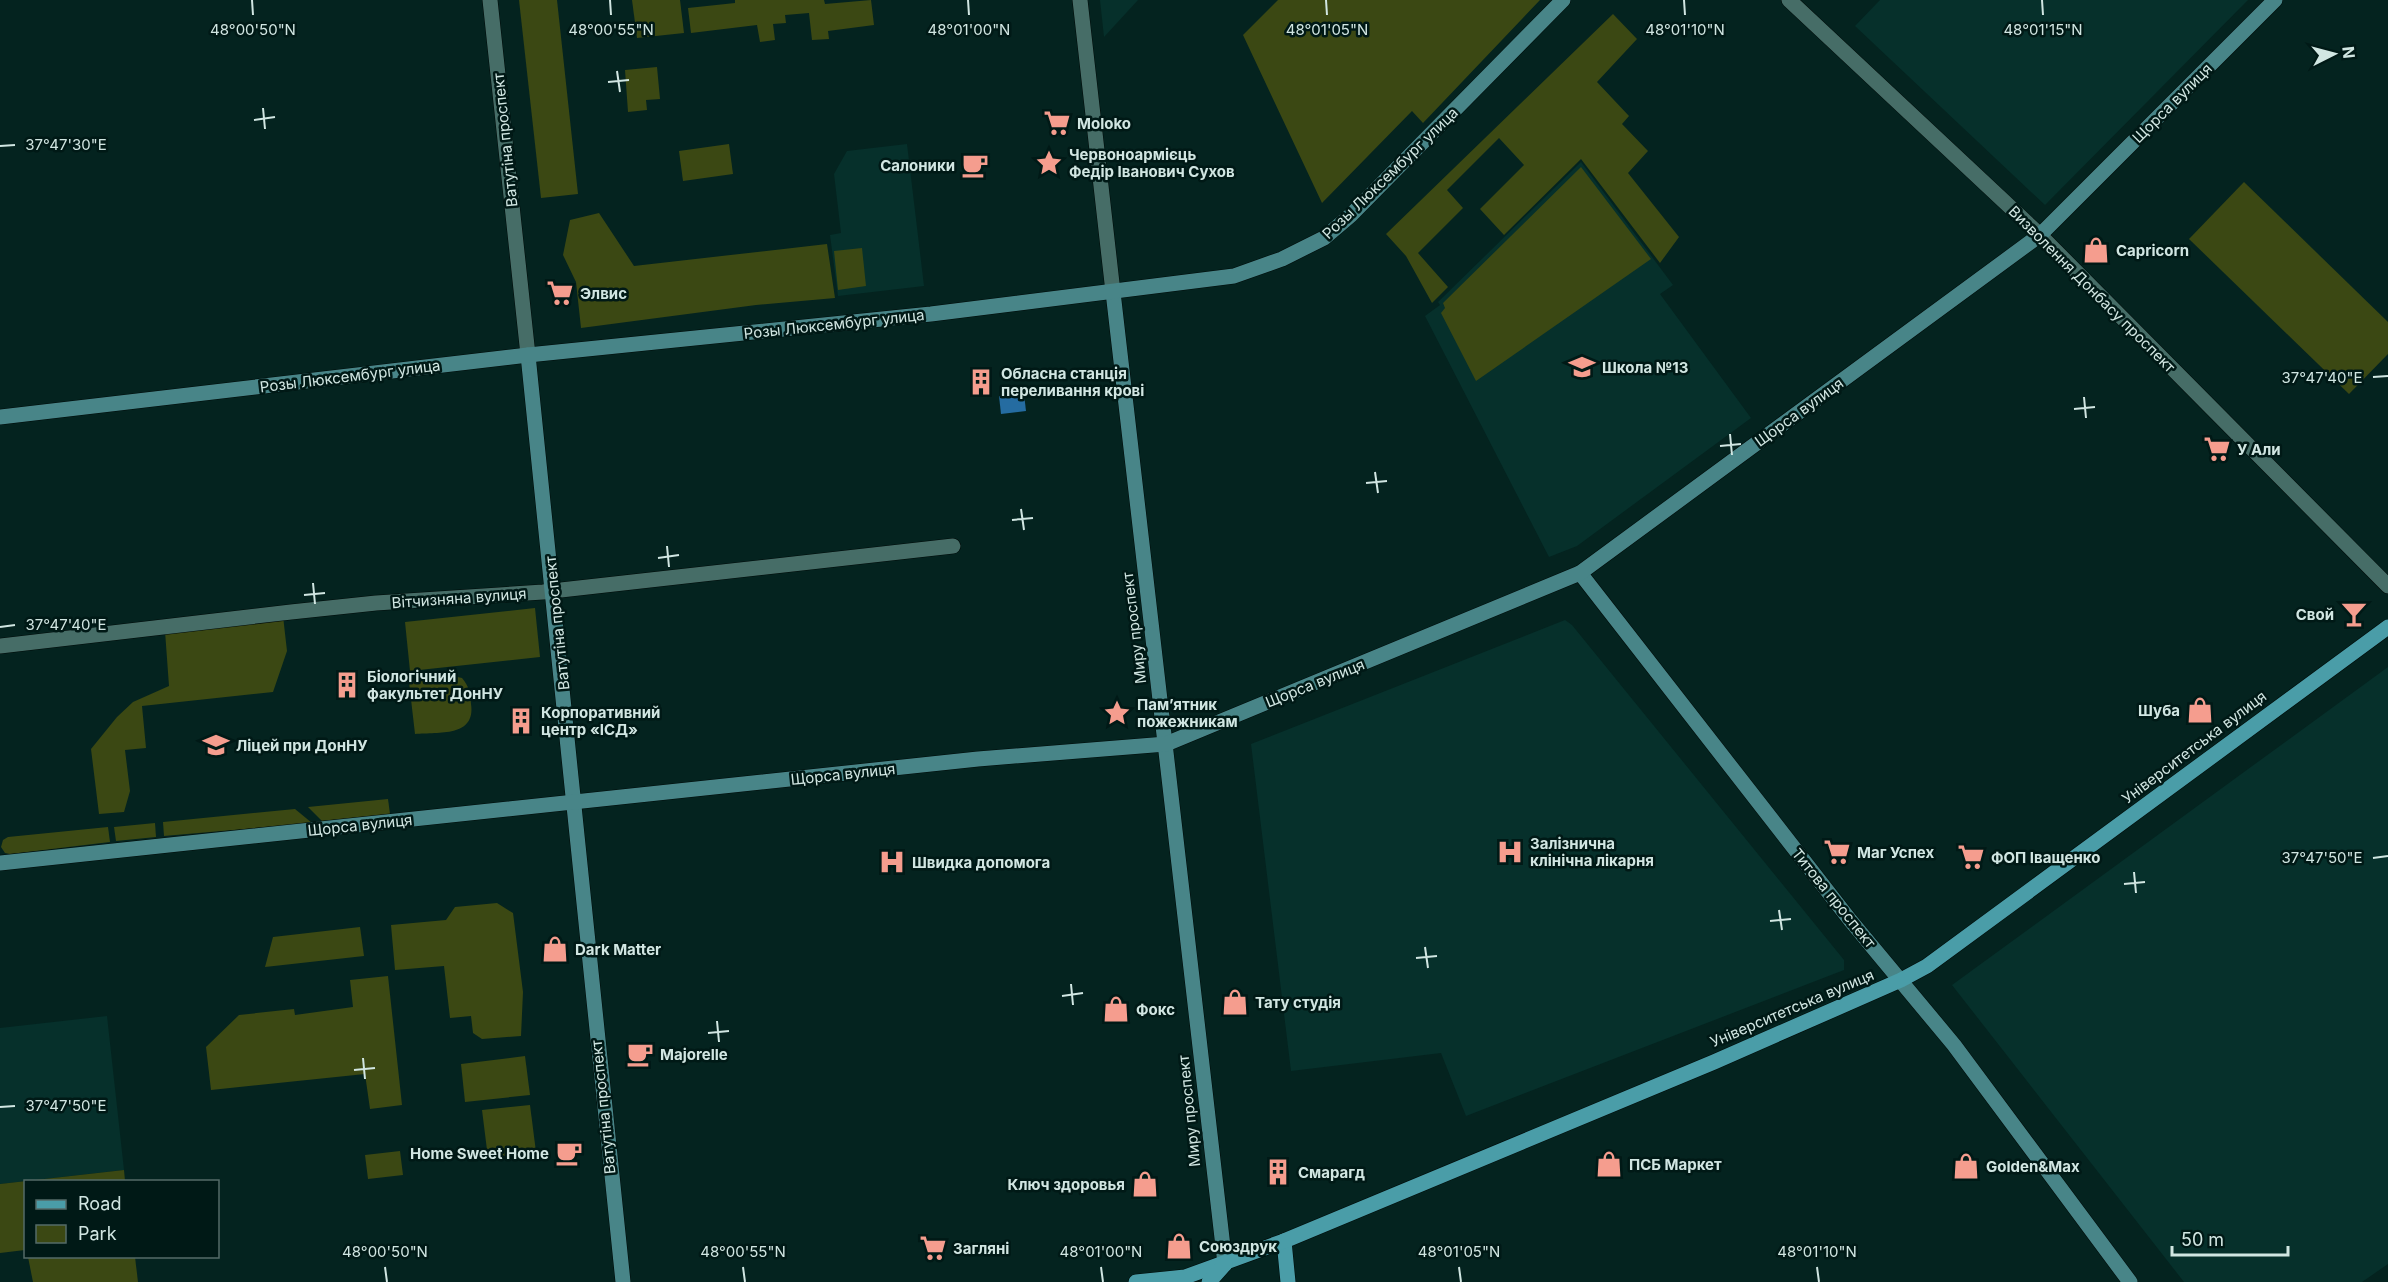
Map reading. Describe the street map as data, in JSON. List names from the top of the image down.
{
  "streets": {
    "main road": ["Університетська вулиця"],
    "street": [
      "Щорса вулиця",
      "Ватутіна проспект",
      "Розы Люксембург улица",
      "Визволення Донбасу проспект",
      "Вітчизняна вулиця",
      "Миру проспект",
      "Титова проспект"
    ]
  },
  "crossings": [
    ["Щорса вулиця", "Ватутіна проспект"],
    ["Щорса вулиця", "Визволення Донбасу проспект"],
    ["Щорса вулиця", "Миру проспект"],
    ["Щорса вулиця", "Титова проспект"],
    ["Ватутіна проспект", "Розы Люксембург улица"],
    ["Ватутіна проспект", "Вітчизняна вулиця"],
    ["Розы Люксембург улица", "Миру проспект"],
    ["Миру проспект", "Університетська вулиця"],
    ["Університетська вулиця", "Титова проспект"]
  ],
  "places": {
    "supermarket": [
      "Moloko",
      "Элвис",
      "У Али",
      "Маг Успех",
      "ФОП Іващенко",
      "Загляні"
    ],
    "place": ["Червоноармієць Федір Іванович Сухов", "Памʼятник пожежникам"],
    "cafe": ["Салоники", "Majorelle", "Home Sweet Home"],
    "shop": [
      "Capricorn",
      "Шуба",
      "Dark Matter",
      "Тату студія",
      "Фокс",
      "ПСБ Маркет",
      "Golden&Max",
      "Ключ здоровья",
      "Союздрук"
    ],
    "school or university": ["Школа №13", "Ліцей при ДонНУ"],
    "building": [
      "Обласна станція переливання крові",
      "Біологічний факультет ДонНУ",
      "Корпоративний центр «ІСД»",
      "Смарагд"
    ],
    "bar": ["Свой"],
    "hospital": ["Залізнична клінічна лікарня", "Швидка допомога"]
  },
  "legend": ["Road", "Park"],
  "scale_bar": "50 m",
  "north": "right",
  "coordinates": [
    "48°00'50\"N",
    "48°00'55\"N",
    "48°01'00\"N",
    "48°01'05\"N",
    "48°01'10\"N",
    "48°01'15\"N",
    "37°47'30\"E",
    "37°47'40\"E",
    "37°47'50\"E"
  ]
}
